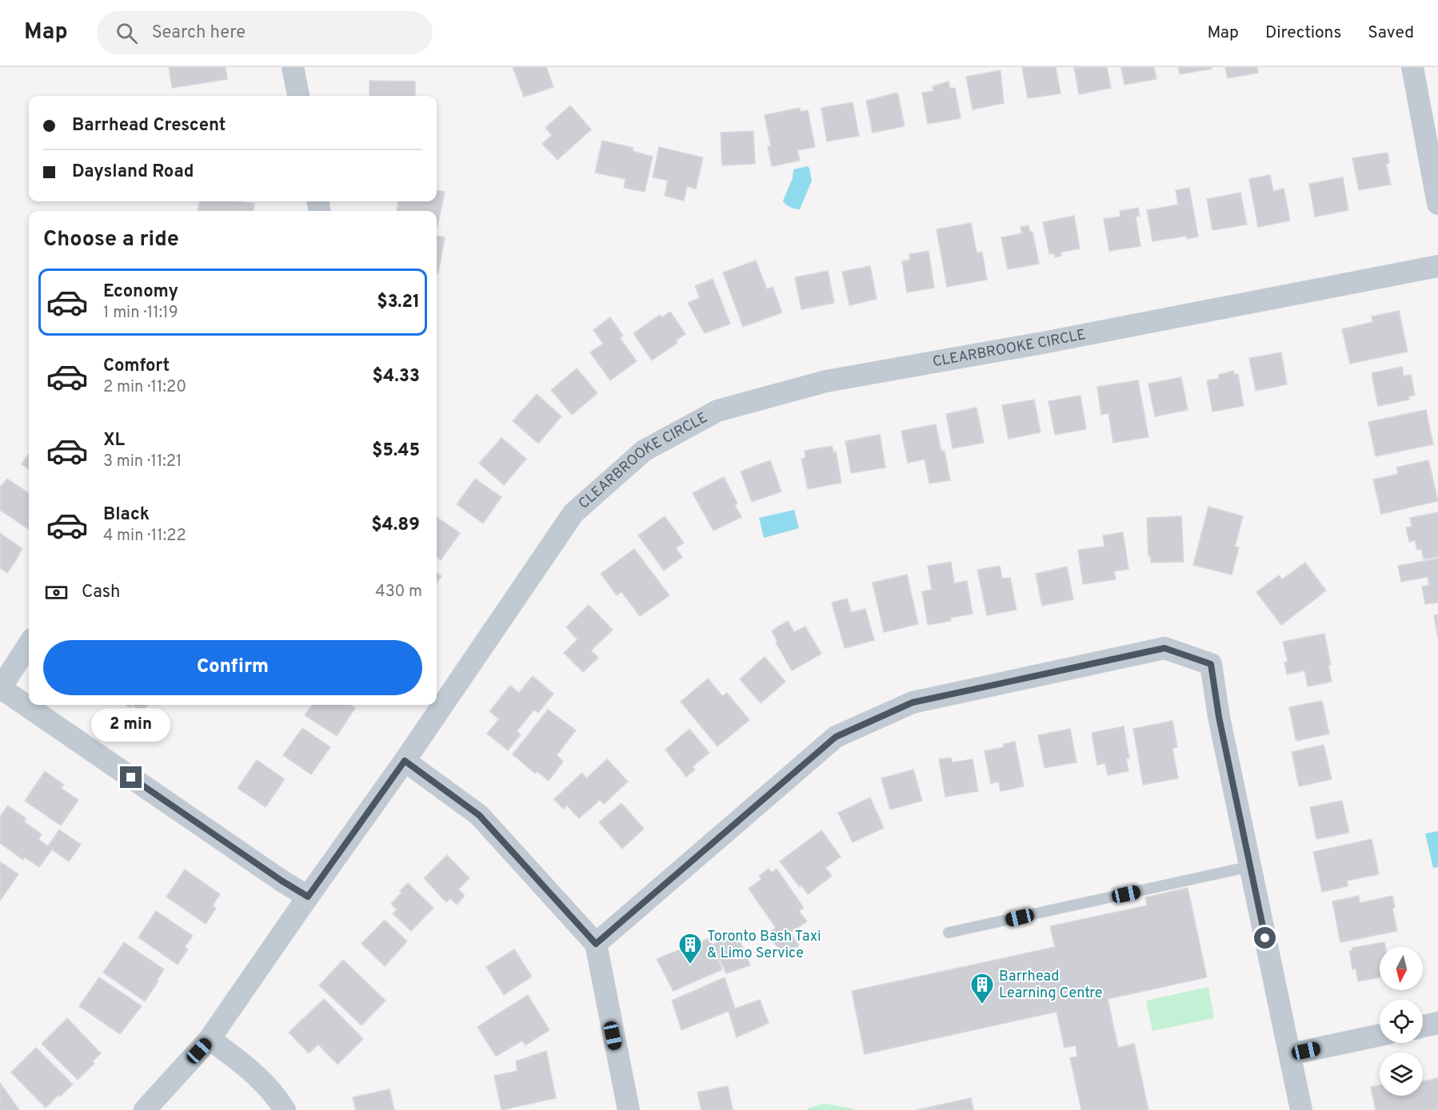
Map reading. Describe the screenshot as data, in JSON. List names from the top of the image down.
{
  "streets": {
    "street": ["CLEARBROOKE CIRCLE"]
  },
  "places": {
    "building": ["Toronto Bash Taxi & Limo Service", "Barrhead Learning Centre"]
  },
  "north": "bottom",
  "page": {
    "header": "Map",
    "search": "Search here",
    "nav": ["Map", "Directions", "Saved"],
    "banner": ["Barrhead Crescent", "Daysland Road"],
    "heading": "Choose a ride",
    "list": [
      {
        "name": "Economy",
        "note": "1 min · 11:19",
        "value": "$3.21"
      },
      {
        "name": "Comfort",
        "note": "2 min · 11:20",
        "value": "$4.33"
      },
      {
        "name": "XL",
        "note": "3 min · 11:21",
        "value": "$5.45"
      },
      {
        "name": "Black",
        "note": "4 min · 11:22",
        "value": "$4.89"
      }
    ],
    "pay": ["Cash", "430 m"],
    "buttons": "Confirm",
    "bubble": "2 min"
  }
}
